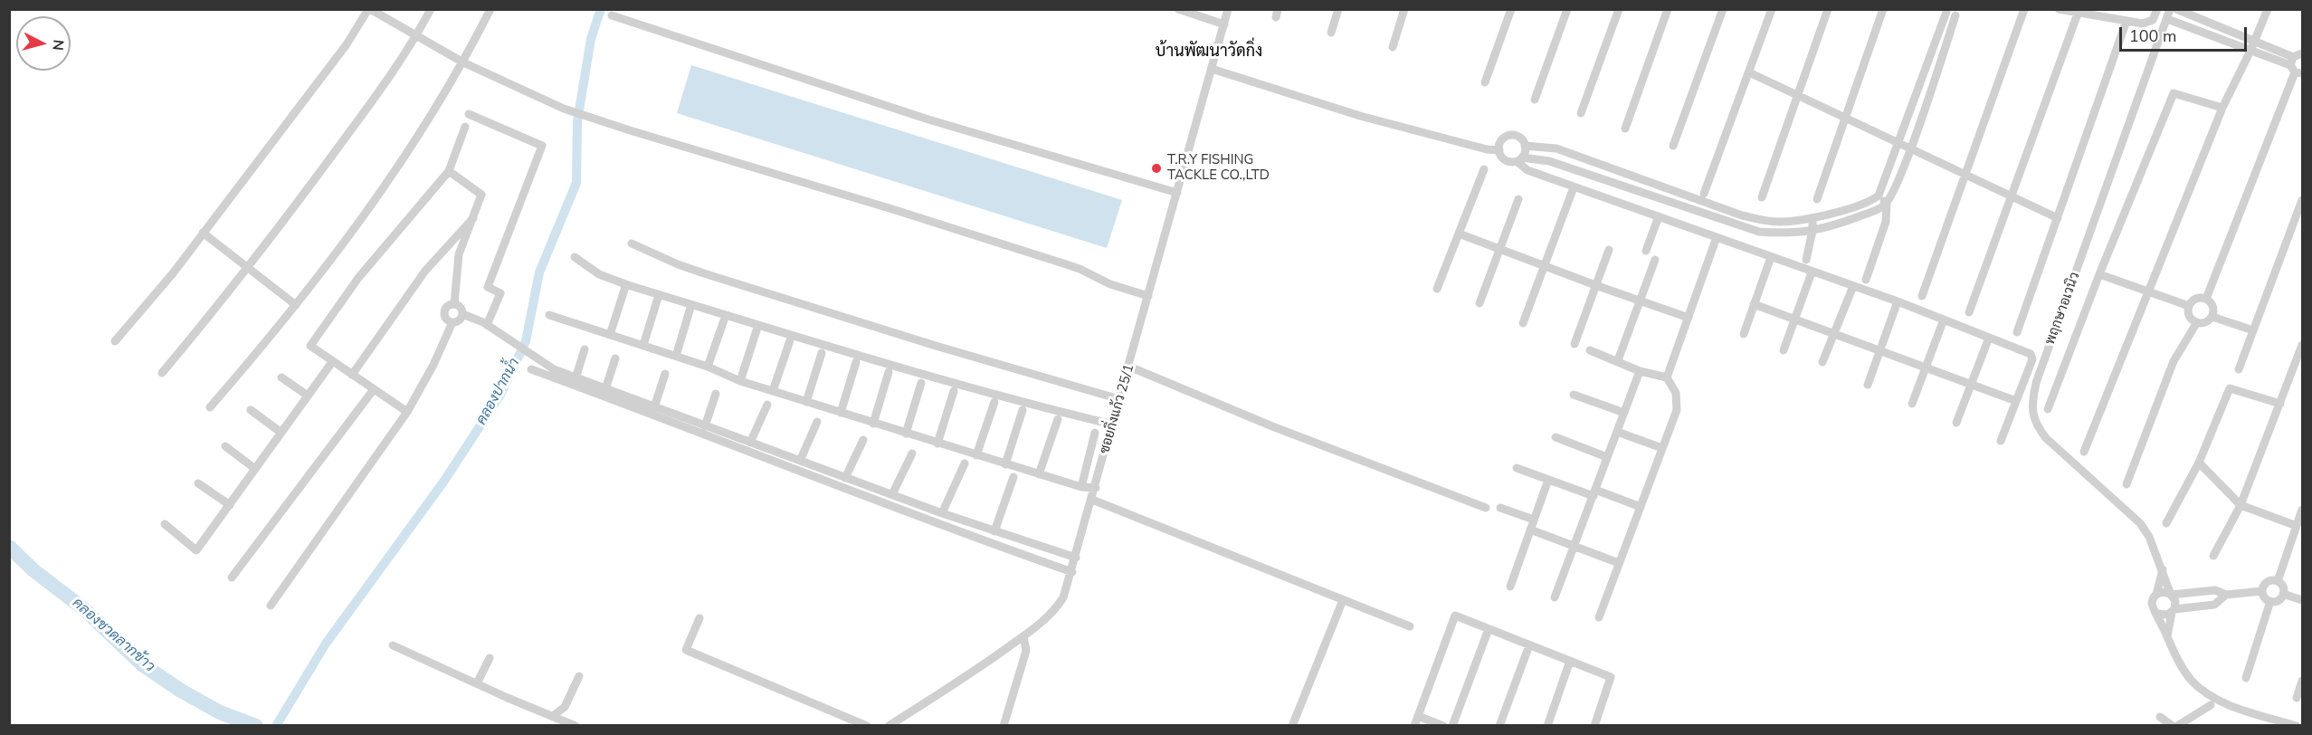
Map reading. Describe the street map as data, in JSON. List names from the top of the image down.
{
  "streets": {
    "street": ["พฤกษาอเวนิว", "ซอยกิ่งแก้ว 25/1"]
  },
  "districts": ["บ้านพัฒนาวัดกิ่ง"],
  "water": ["คลองปากน้ำ", "คลองชวดลากข้าว"],
  "places": ["T.R.Y FISHING TACKLE CO.,LTD"],
  "scale_bar": "100 m",
  "north": "right"
}
